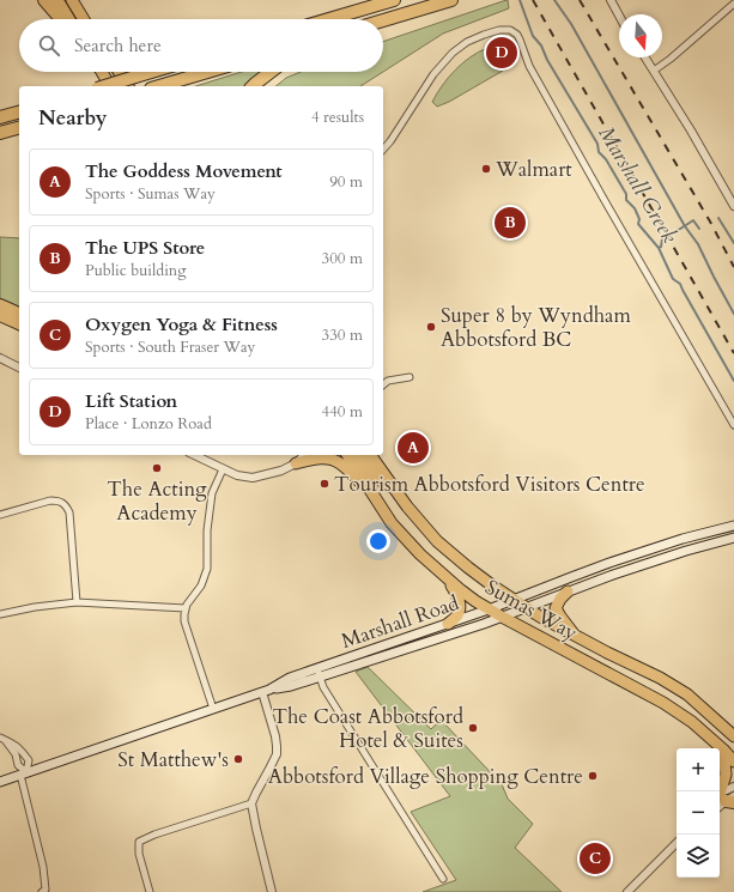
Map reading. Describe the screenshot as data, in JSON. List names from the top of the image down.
{
  "streets": {
    "highway": ["Sumas Way"],
    "main road": ["Marshall Road"]
  },
  "crossings": [
    ["Sumas Way", "Marshall Road"]
  ],
  "water": ["Marshall Creek"],
  "places": [
    "Walmart",
    "Super 8 by Wyndham Abbotsford BC",
    "The Acting Academy",
    "Tourism Abbotsford Visitors Centre",
    "The Coast Abbotsford Hotel & Suites",
    "St Matthew's",
    "Abbotsford Village Shopping Centre"
  ],
  "north": "bottom",
  "page": {
    "search": "Search here",
    "pins": [
      "D",
      "B",
      "A",
      "C"
    ],
    "heading": ["Nearby", "4 results"],
    "list": [
      {
        "mark": "A",
        "name": "The Goddess Movement",
        "note": "Sports · Sumas Way",
        "value": "90 m"
      },
      {
        "mark": "B",
        "name": "The UPS Store",
        "note": "Public building",
        "value": "300 m"
      },
      {
        "mark": "C",
        "name": "Oxygen Yoga & Fitness",
        "note": "Sports · South Fraser Way",
        "value": "330 m"
      },
      {
        "mark": "D",
        "name": "Lift Station",
        "note": "Place · Lonzo Road",
        "value": "440 m"
      }
    ],
    "map_buttons": ["+", "−"]
  }
}
